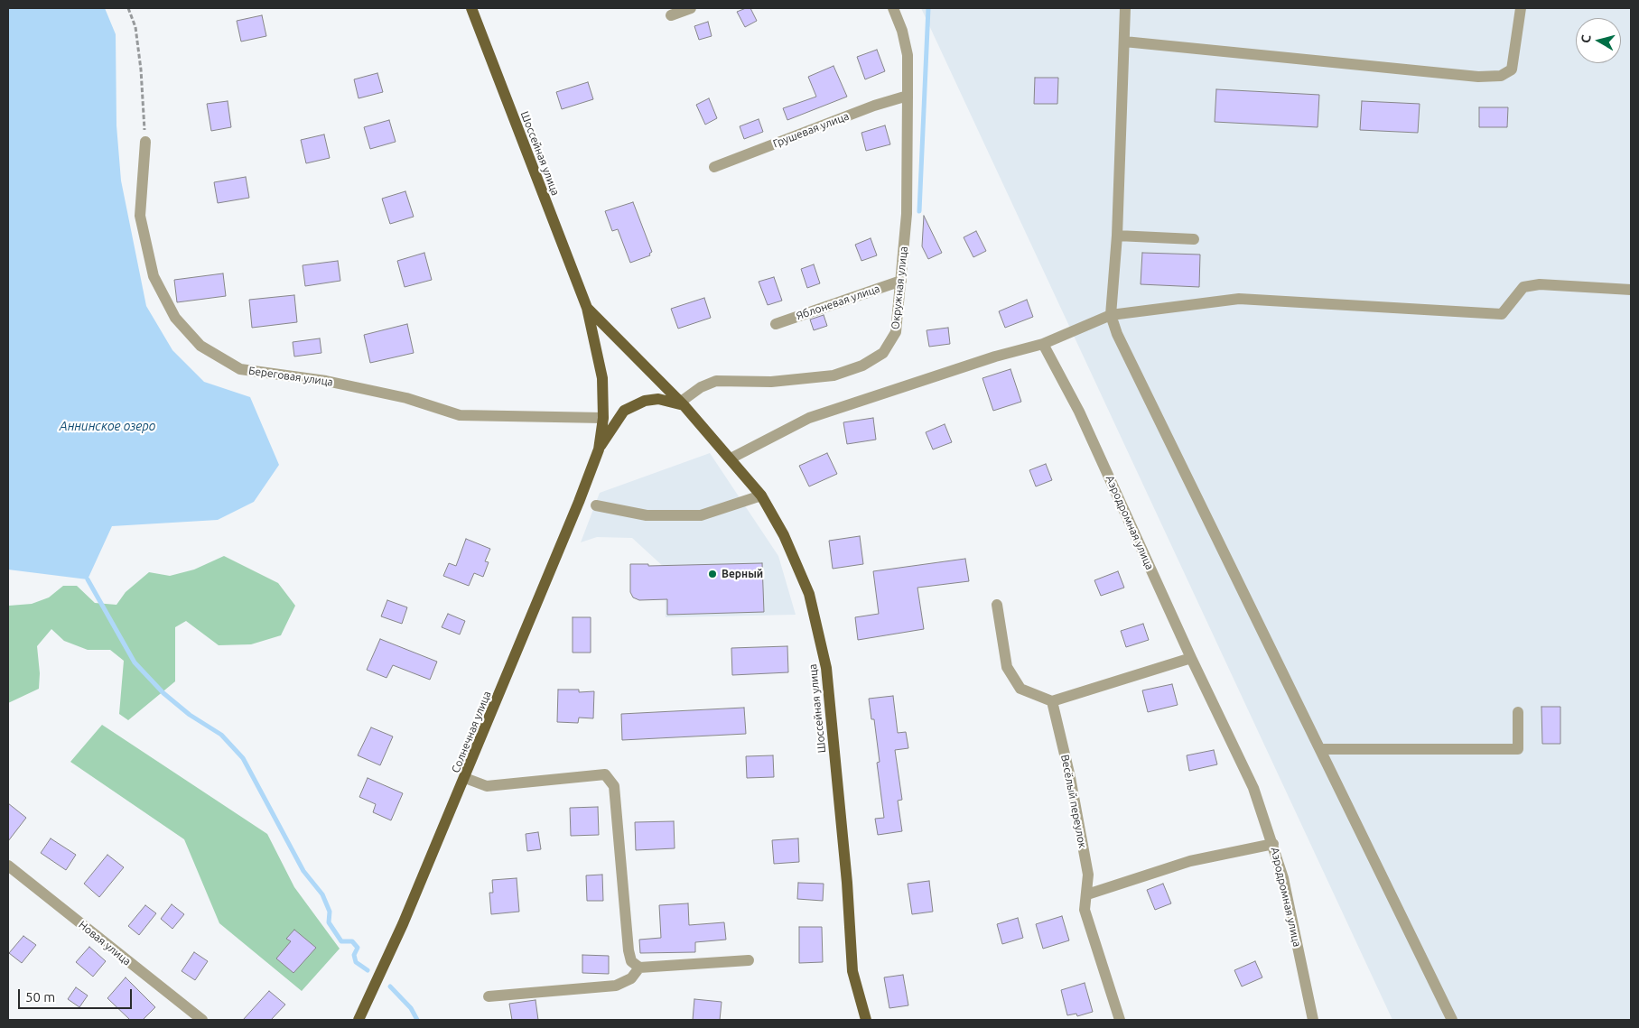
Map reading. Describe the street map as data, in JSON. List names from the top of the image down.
{
  "streets": {
    "main road": ["Шоссейная улица", "Солнечная улица"],
    "street": [
      "Грушевая улица",
      "Окружная улица",
      "Яблоневая улица",
      "Береговая улица",
      "Аэродромная улица",
      "Весёлый переулок",
      "Новая улица"
    ]
  },
  "crossings": [
    ["Грушевая улица", "Окружная улица"],
    ["Шоссейная улица", "Окружная улица"],
    ["Окружная улица", "Яблоневая улица"]
  ],
  "water": ["Аннинское озеро"],
  "places": ["Верный"],
  "scale_bar": "50 m",
  "north": "left"
}
